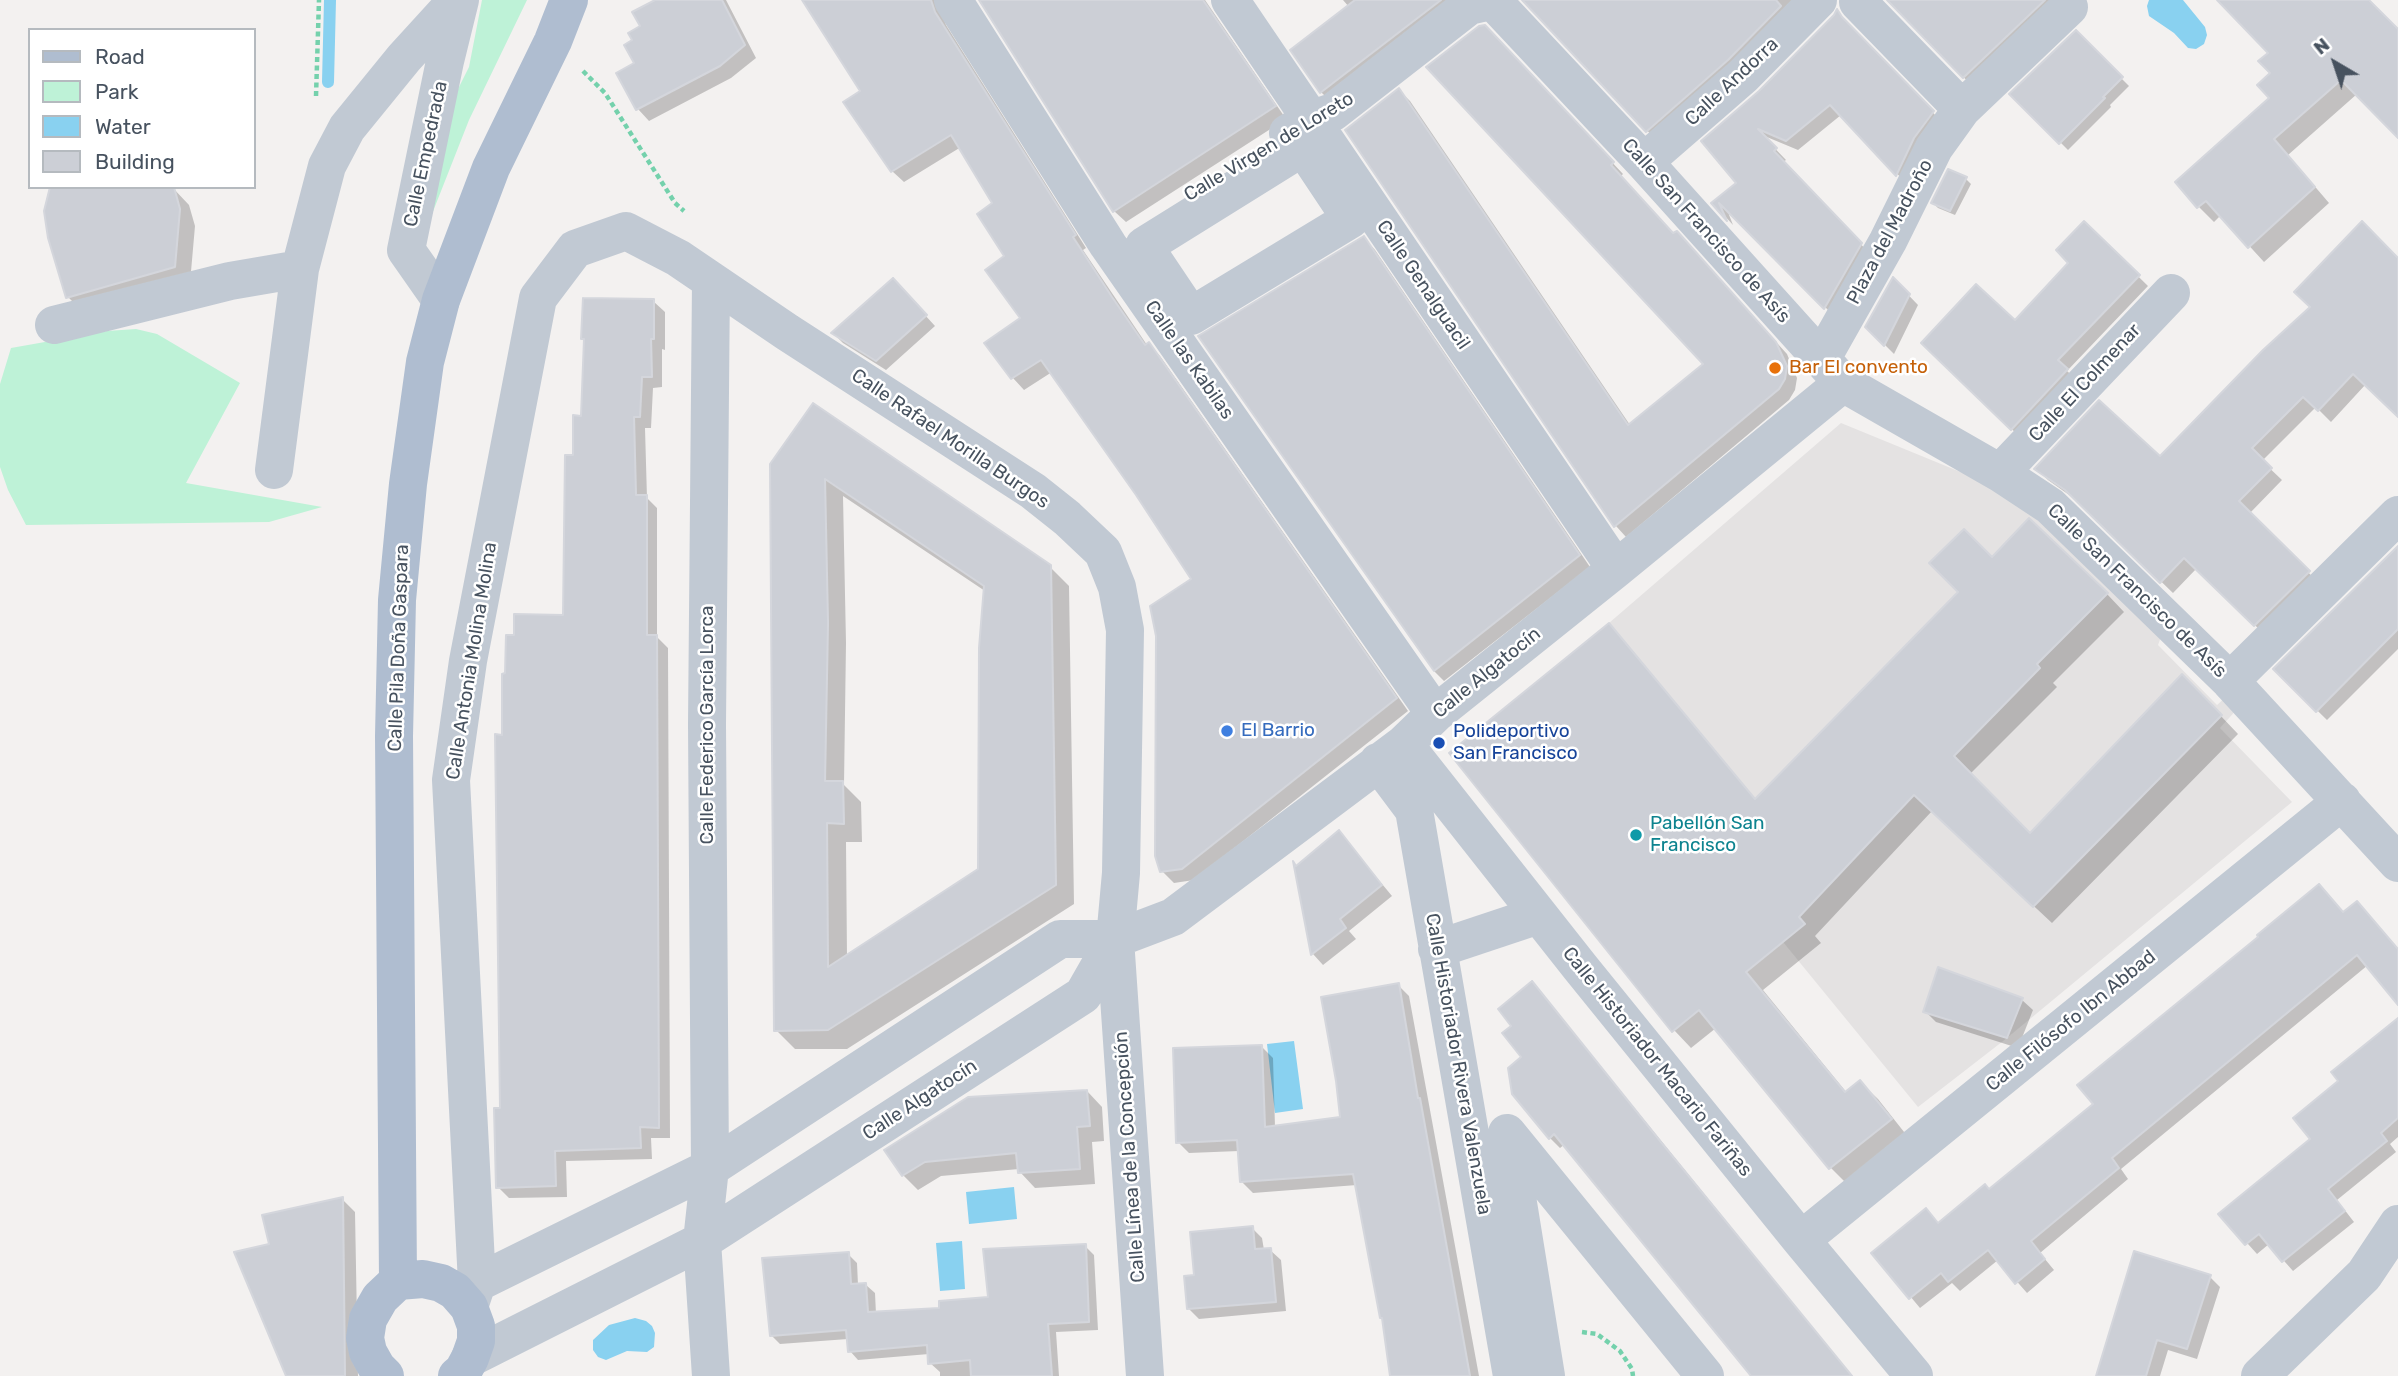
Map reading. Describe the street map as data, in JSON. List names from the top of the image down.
{
  "streets": {
    "main road": ["Calle Pila Doña Gaspara"],
    "street": [
      "Calle Andorra",
      "Calle Virgen de Loreto",
      "Calle Empedrada",
      "Calle San Francisco de Asís",
      "Plaza del Madroño",
      "Calle Genalguacil",
      "Calle las Kabilas",
      "Calle El Colmenar",
      "Calle Rafael Morilla Burgos",
      "Calle Antonia Molina Molina",
      "Calle Algatocín",
      "Calle Federico García Lorca",
      "Calle Filósofo Ibn Abbad",
      "Calle Historiador Macario Fariñas",
      "Calle Historiador Rivera Valenzuela",
      "Calle Línea de la Concepción"
    ]
  },
  "crossings": [
    ["Calle Andorra", "Calle San Francisco de Asís"],
    ["Calle Virgen de Loreto", "Calle San Francisco de Asís"],
    ["Calle Virgen de Loreto", "Calle Genalguacil"],
    ["Calle Virgen de Loreto", "Calle las Kabilas"],
    ["Calle Empedrada", "Calle Pila Doña Gaspara"],
    ["Calle San Francisco de Asís", "Plaza del Madroño"],
    ["Calle San Francisco de Asís", "Calle El Colmenar"],
    ["Calle San Francisco de Asís", "Calle Algatocín"],
    ["Calle San Francisco de Asís", "Calle Filósofo Ibn Abbad"],
    ["Plaza del Madroño", "Calle Algatocín"],
    ["Calle Genalguacil", "Calle Algatocín"],
    ["Calle las Kabilas", "Calle Algatocín"],
    ["Calle Rafael Morilla Burgos", "Calle Antonia Molina Molina"],
    ["Calle Rafael Morilla Burgos", "Calle Algatocín"],
    ["Calle Rafael Morilla Burgos", "Calle Federico García Lorca"],
    ["Calle Rafael Morilla Burgos", "Calle Línea de la Concepción"],
    ["Calle Antonia Molina Molina", "Calle Algatocín"],
    ["Calle Antonia Molina Molina", "Calle Federico García Lorca"],
    ["Calle Algatocín", "Calle Federico García Lorca"],
    ["Calle Algatocín", "Calle Historiador Macario Fariñas"],
    ["Calle Algatocín", "Calle Historiador Rivera Valenzuela"],
    ["Calle Algatocín", "Calle Línea de la Concepción"],
    ["Calle Filósofo Ibn Abbad", "Calle Historiador Macario Fariñas"],
    ["Calle Historiador Macario Fariñas", "Calle Historiador Rivera Valenzuela"]
  ],
  "places": [
    "Bar El convento",
    "El Barrio",
    "Polideportivo San Francisco",
    "Pabellón San Francisco"
  ],
  "legend": [
    "Road",
    "Park",
    "Water",
    "Building"
  ],
  "north": "top left"
}
